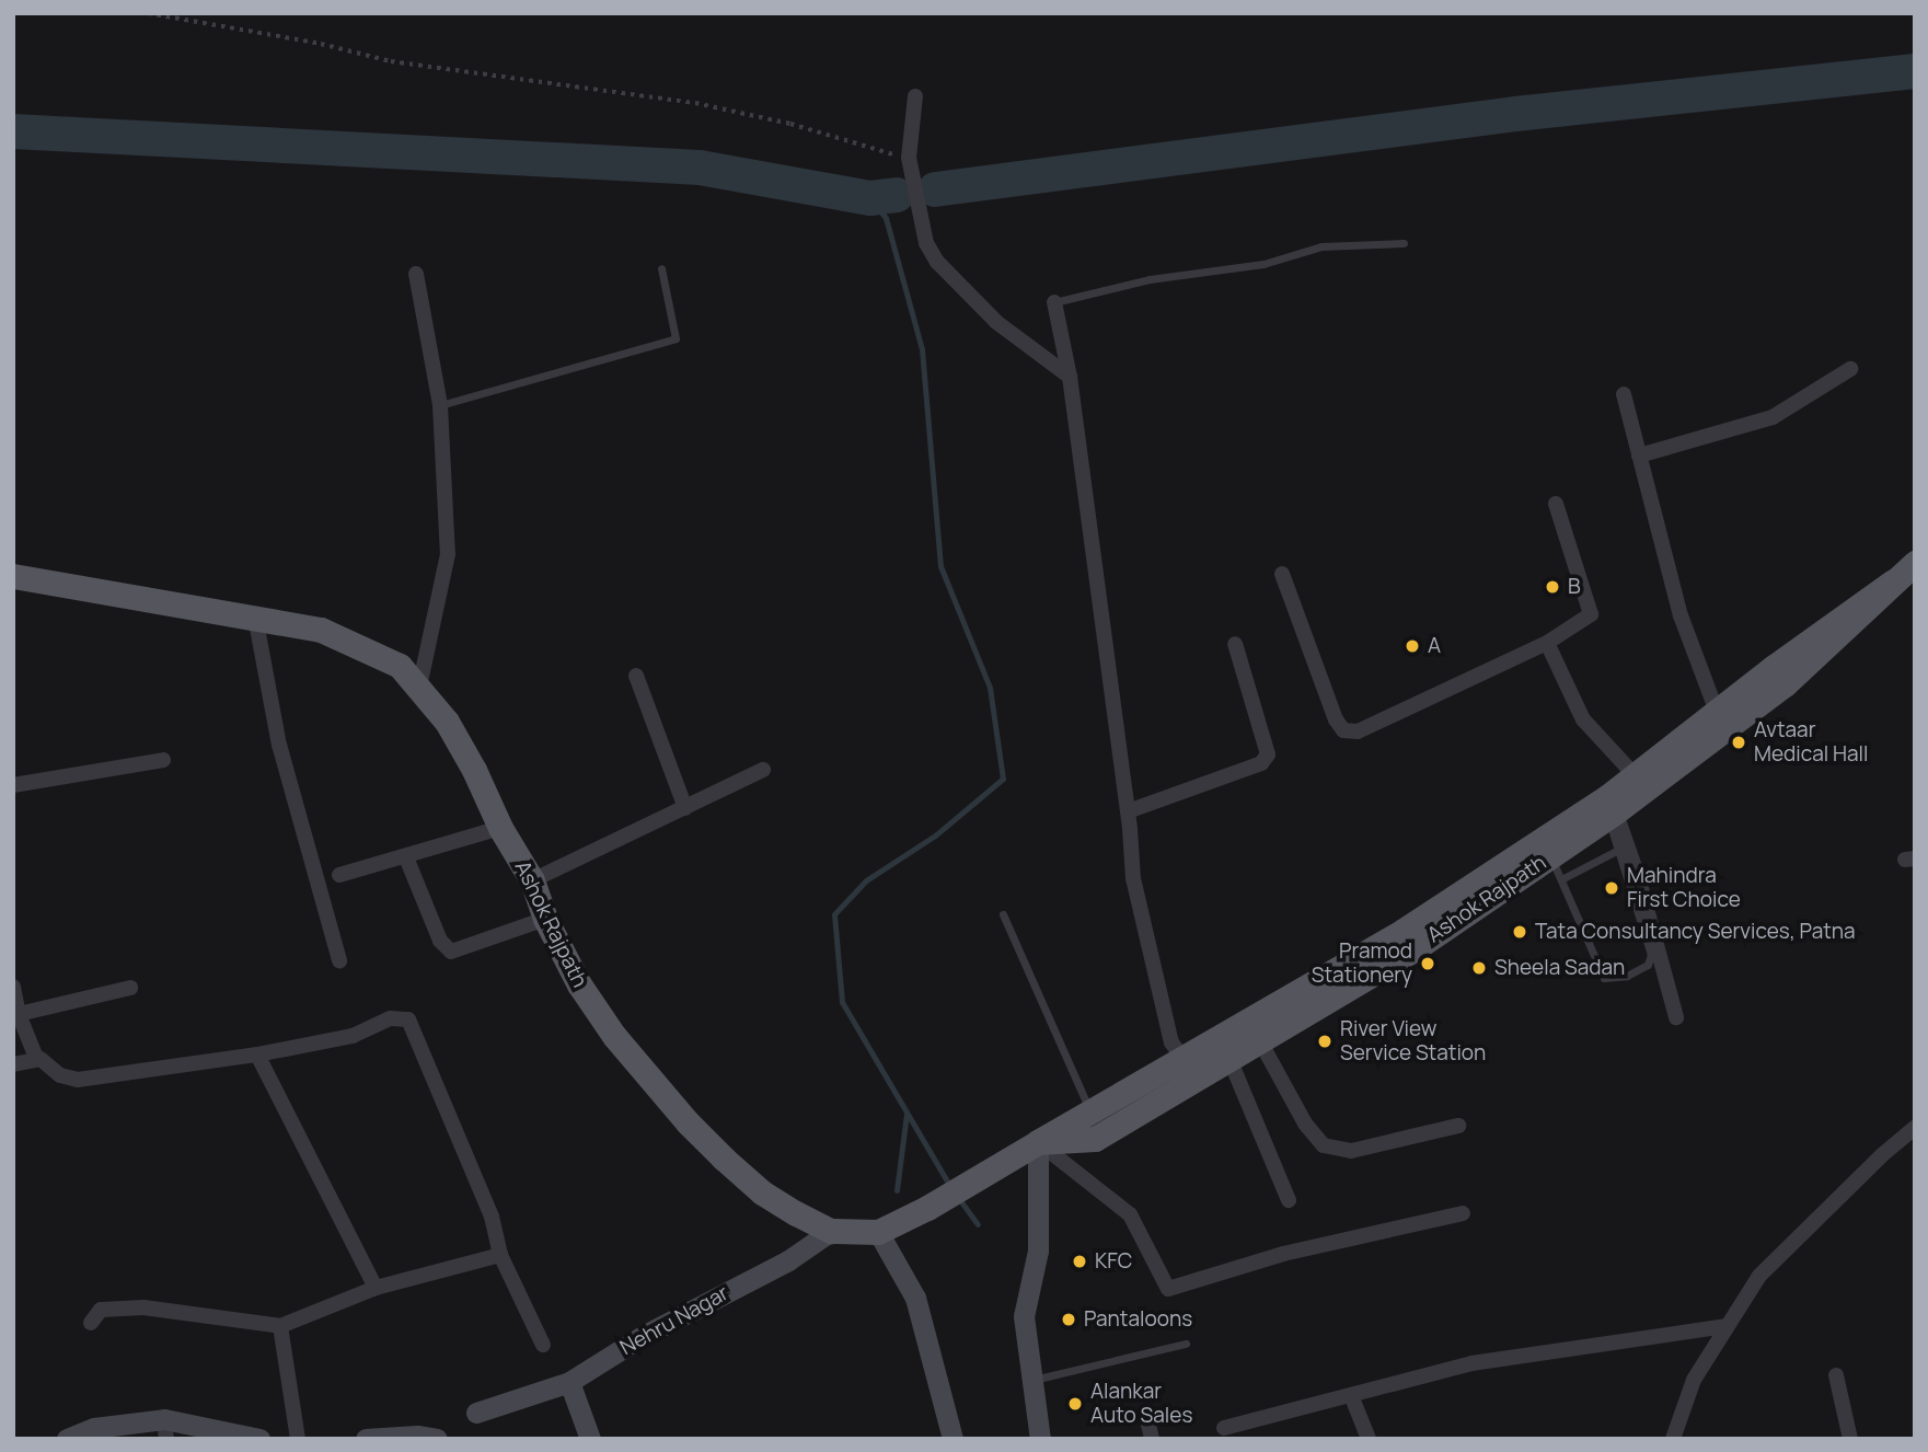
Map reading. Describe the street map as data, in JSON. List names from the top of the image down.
{
  "streets": {
    "main road": ["Ashok Rajpath"],
    "street": ["Nehru Nagar"]
  },
  "crossings": [
    ["Ashok Rajpath", "Nehru Nagar"]
  ],
  "places": [
    "B",
    "A",
    "Avtaar Medical Hall",
    "Mahindra First Choice",
    "Tata Consultancy Services, Patna",
    "Pramod Stationery",
    "Sheela Sadan",
    "River View Service Station",
    "KFC",
    "Pantaloons",
    "Alankar Auto Sales"
  ]
}
